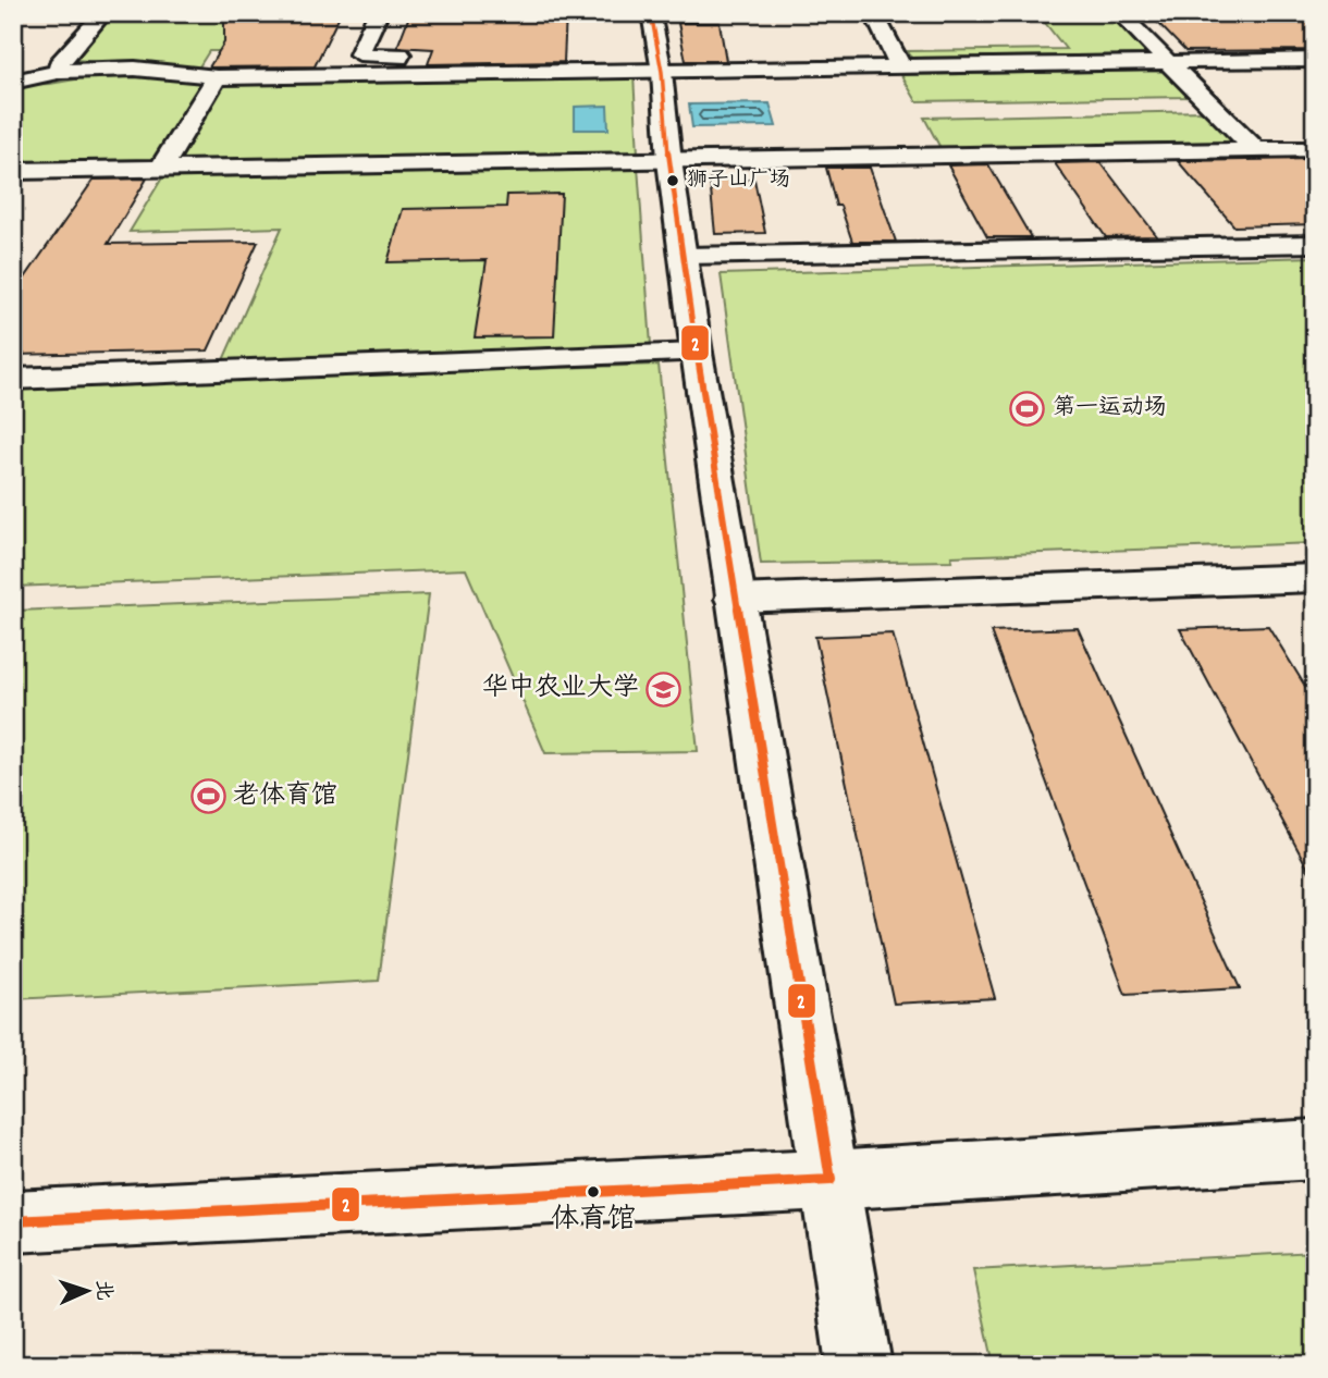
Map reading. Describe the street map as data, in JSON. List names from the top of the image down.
{
  "places": {
    "other": ["狮子山广场", "体育馆"],
    "sports": ["第一运动场", "老体育馆"],
    "school or university": ["华中农业大学"]
  },
  "lines": ["transit line 2"],
  "north": "right"
}
